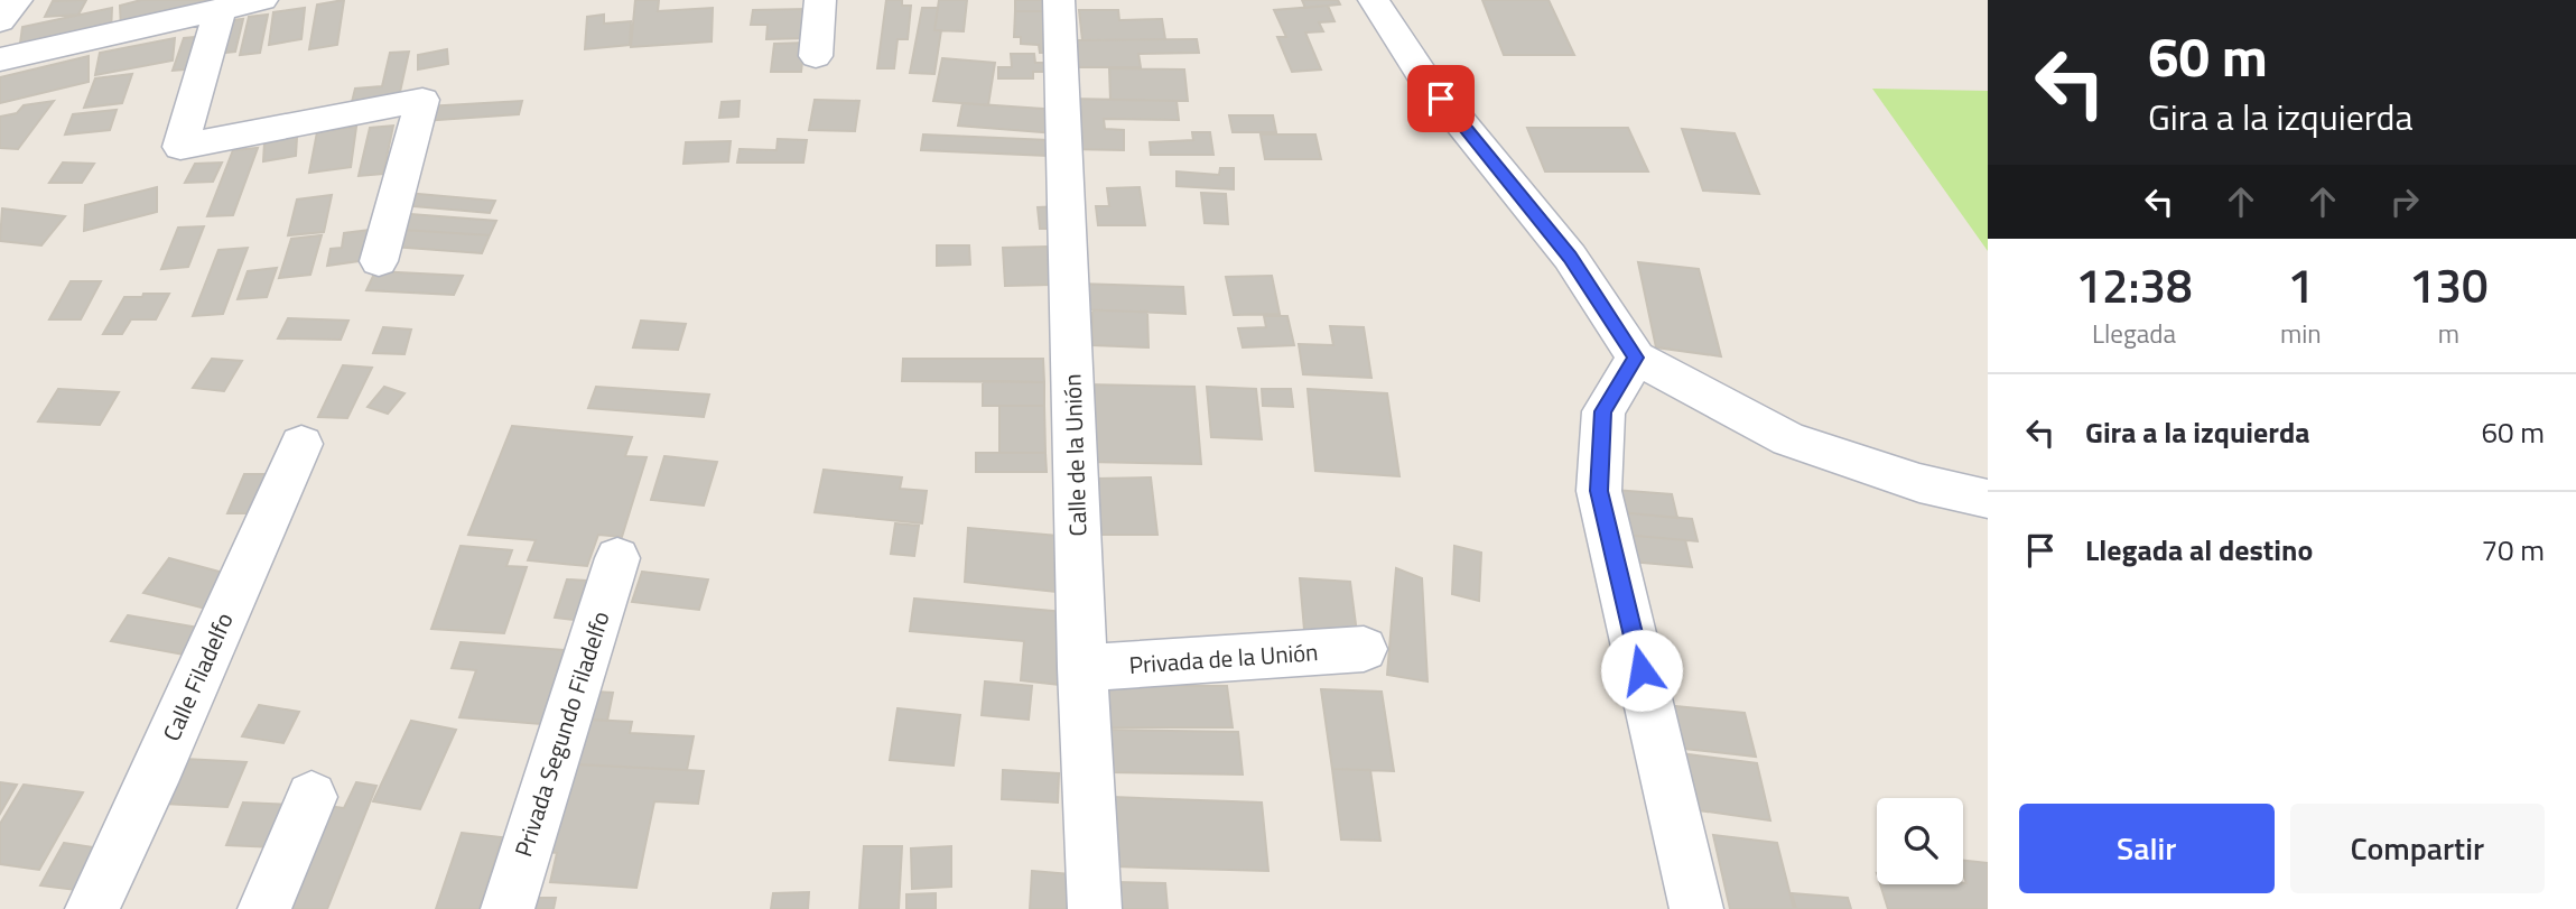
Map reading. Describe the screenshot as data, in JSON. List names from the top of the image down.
{
  "streets": {
    "street": [
      "Calle de la Unión",
      "Privada de la Unión",
      "Calle Filadelfo",
      "Privada Segundo Filadelfo"
    ]
  },
  "crossings": [
    ["Calle de la Unión", "Privada de la Unión"]
  ],
  "page": {
    "turn": ["60 m", "Gira a la izquierda"],
    "eta": [
      "12:38",
      "Llegada",
      "1",
      "min",
      "130",
      "m"
    ],
    "list": [
      {
        "name": "Gira a la izquierda",
        "value": "60 m"
      },
      {
        "name": "Llegada al destino",
        "value": "70 m"
      }
    ],
    "buttons": ["Salir", "Compartir"]
  }
}
